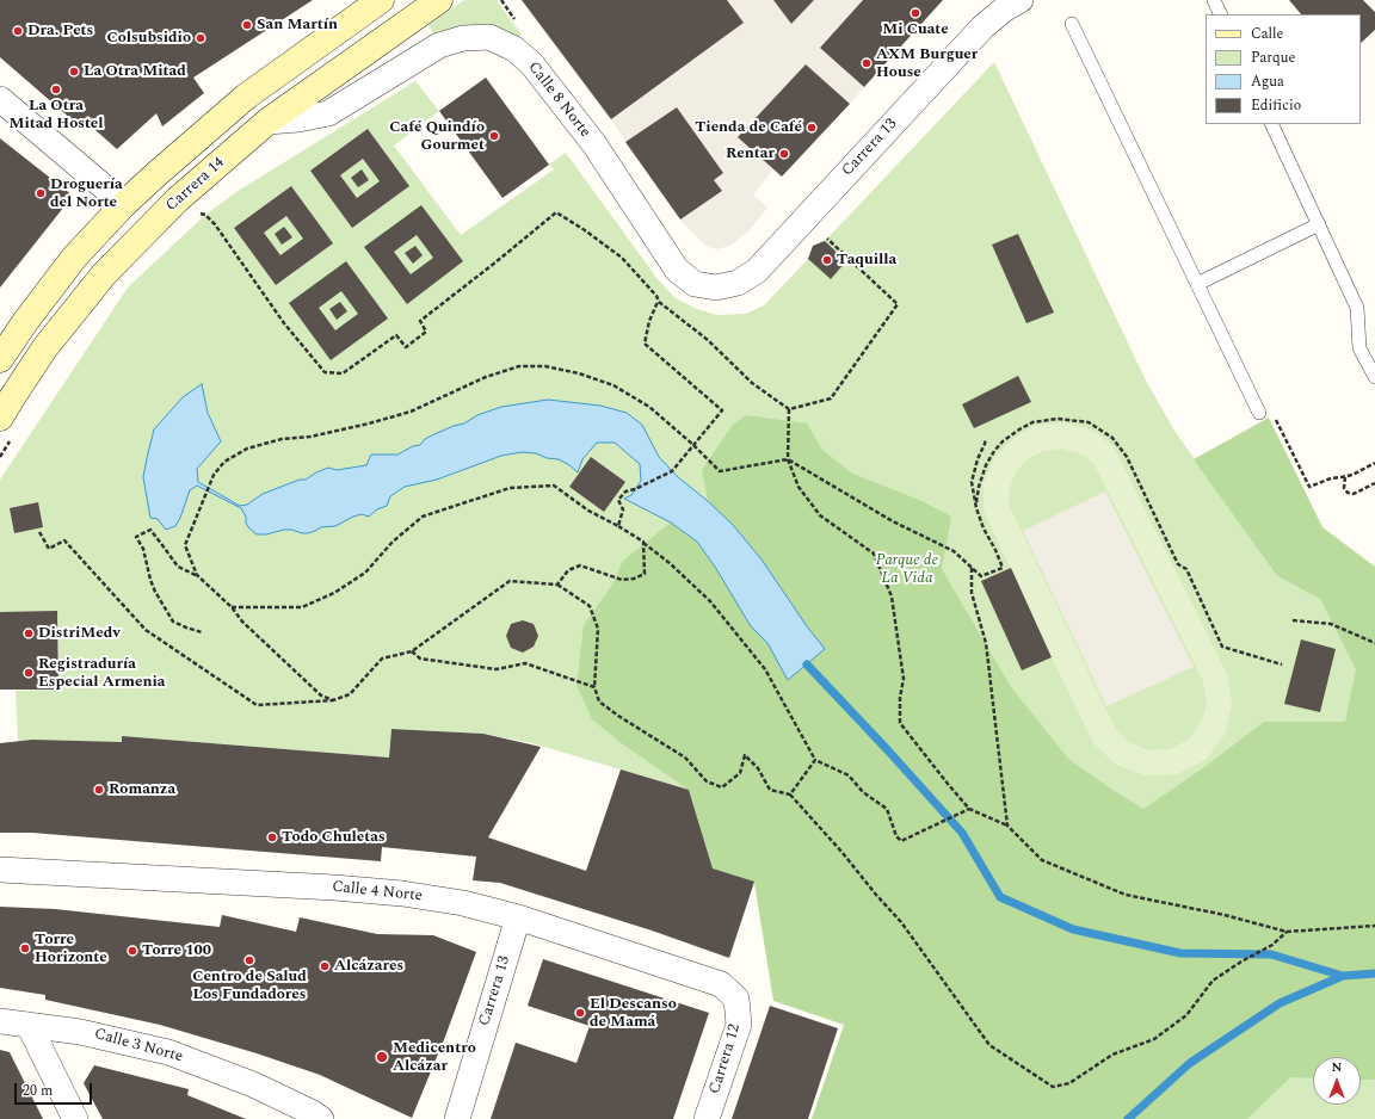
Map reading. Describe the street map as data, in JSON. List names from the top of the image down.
{
  "streets": {
    "main road": ["Carrera 14"],
    "street": [
      "Calle 8 Norte",
      "Carrera 13",
      "Calle 4 Norte",
      "Calle 3 Norte",
      "Carrera 12"
    ]
  },
  "crossings": [
    ["Calle 8 Norte", "Carrera 13"],
    ["Calle 8 Norte", "Carrera 14"],
    ["Carrera 13", "Calle 4 Norte"],
    ["Calle 4 Norte", "Carrera 12"]
  ],
  "parks": ["Parque de La Vida"],
  "places": [
    "Mi Cuate",
    "San Martín",
    "Dra. Pets",
    "Colsubsidio",
    "AXM Burguer House",
    "La Otra Mitad",
    "La Otra Mitad Hostel",
    "Tienda de Café",
    "Café Quindío Gourmet",
    "Rentar",
    "Droguería del Norte",
    "Taquilla",
    "DistriMedv",
    "Registraduría Especial Armenia",
    "Romanza",
    "Todo Chuletas",
    "Torre Horizonte",
    "Torre 100",
    "Centro de Salud Los Fundadores",
    "Alcázares",
    "El Descanso de Mamá",
    "Medicentro Alcázar"
  ],
  "legend": [
    "Calle",
    "Parque",
    "Agua",
    "Edificio"
  ],
  "scale_bar": "20 m",
  "north": "top"
}
